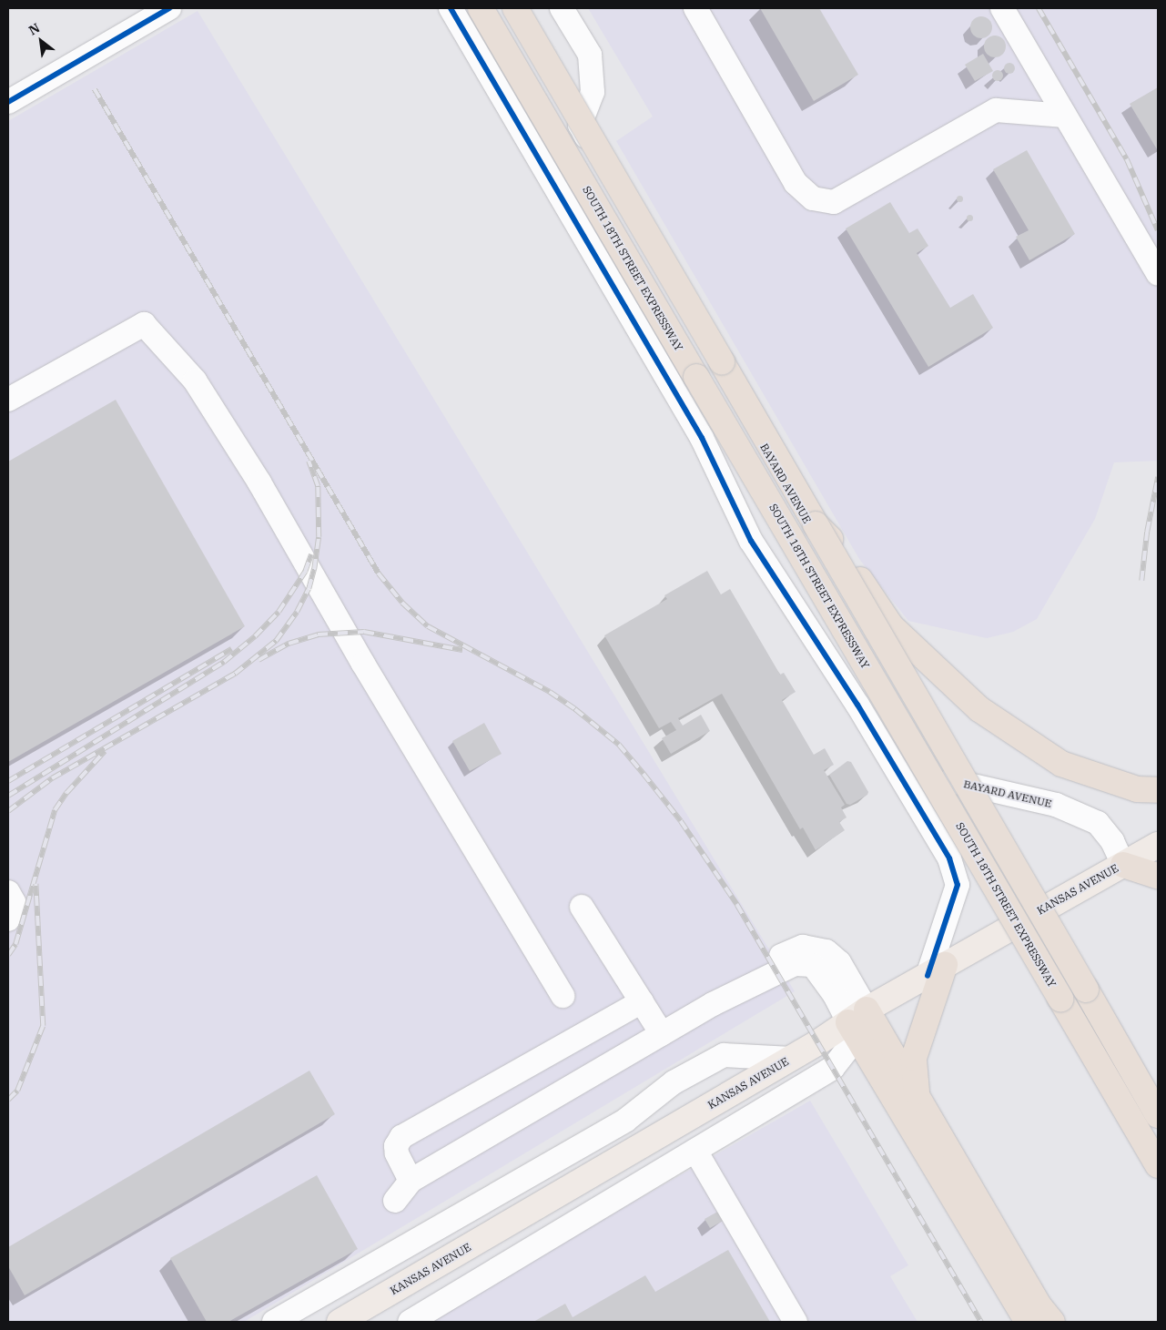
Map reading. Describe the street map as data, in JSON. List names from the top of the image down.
{
  "streets": {
    "highway": ["SOUTH 18TH STREET EXPRESSWAY"],
    "main road": ["KANSAS AVENUE"],
    "street": ["BAYARD AVENUE"]
  },
  "crossings": [
    ["BAYARD AVENUE", "KANSAS AVENUE"]
  ],
  "north": "top left"
}
